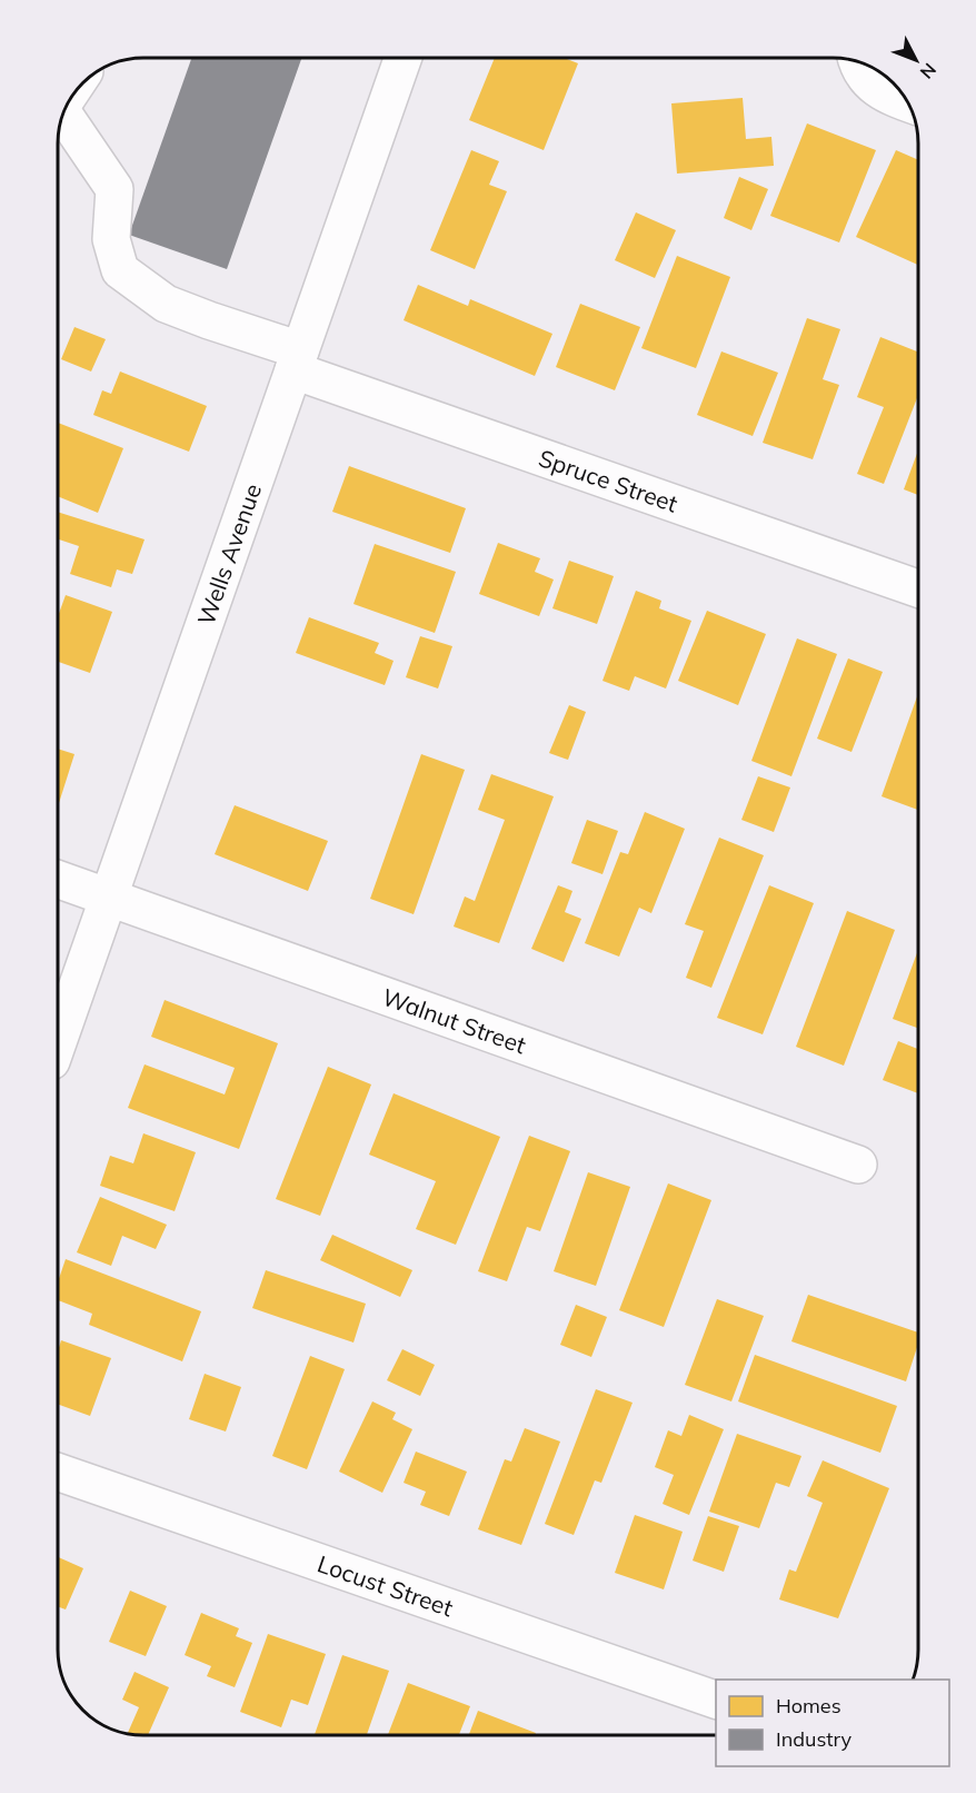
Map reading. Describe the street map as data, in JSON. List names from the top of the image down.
{
  "streets": {
    "street": [
      "Spruce Street",
      "Wells Avenue",
      "Walnut Street",
      "Locust Street"
    ]
  },
  "crossings": [
    ["Spruce Street", "Wells Avenue"],
    ["Wells Avenue", "Walnut Street"]
  ],
  "legend": ["Homes", "Industry"],
  "north": "bottom right"
}
